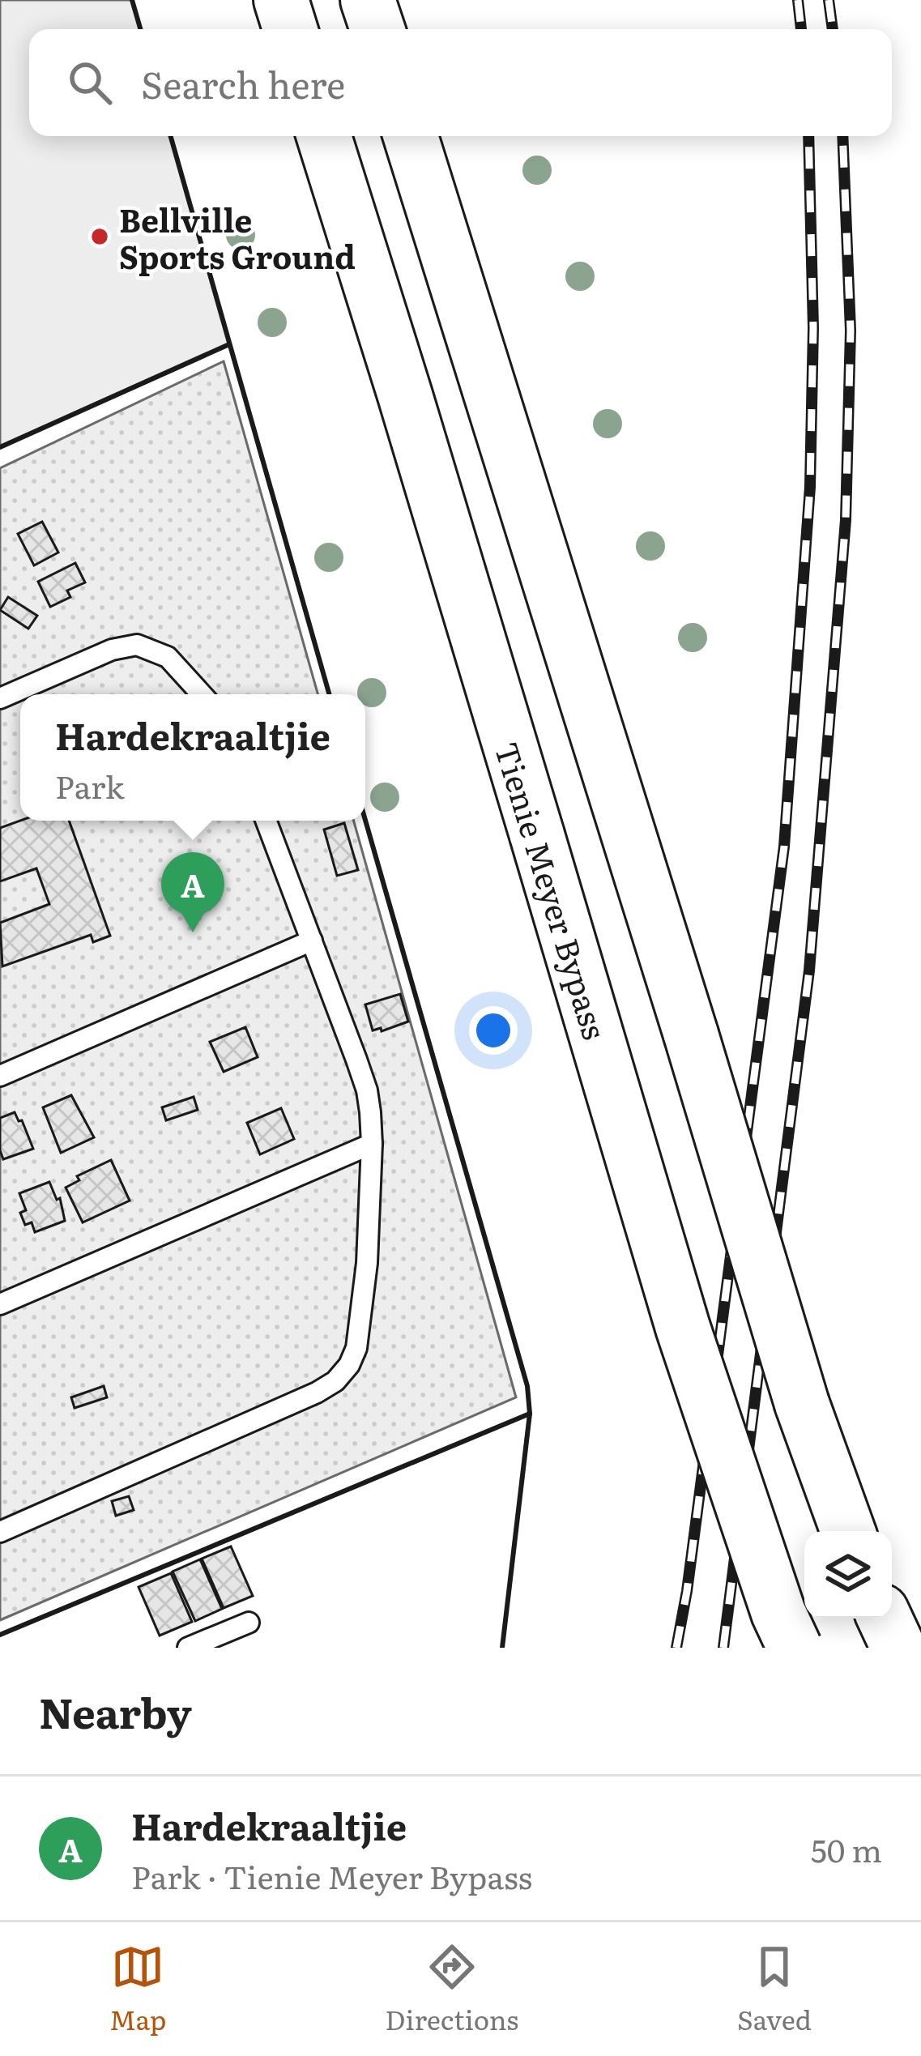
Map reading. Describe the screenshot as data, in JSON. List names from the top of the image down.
{
  "streets": {
    "main road": ["Tienie Meyer Bypass"]
  },
  "places": ["Bellville Sports Ground"],
  "page": {
    "search": "Search here",
    "popup": ["Hardekraaltjie", "Park"],
    "pins": "A",
    "heading": "Nearby",
    "list": [
      {
        "mark": "A",
        "name": "Hardekraaltjie",
        "note": "Park · Tienie Meyer Bypass",
        "value": "50 m"
      }
    ],
    "nav": ["Map", "Directions", "Saved"]
  }
}
